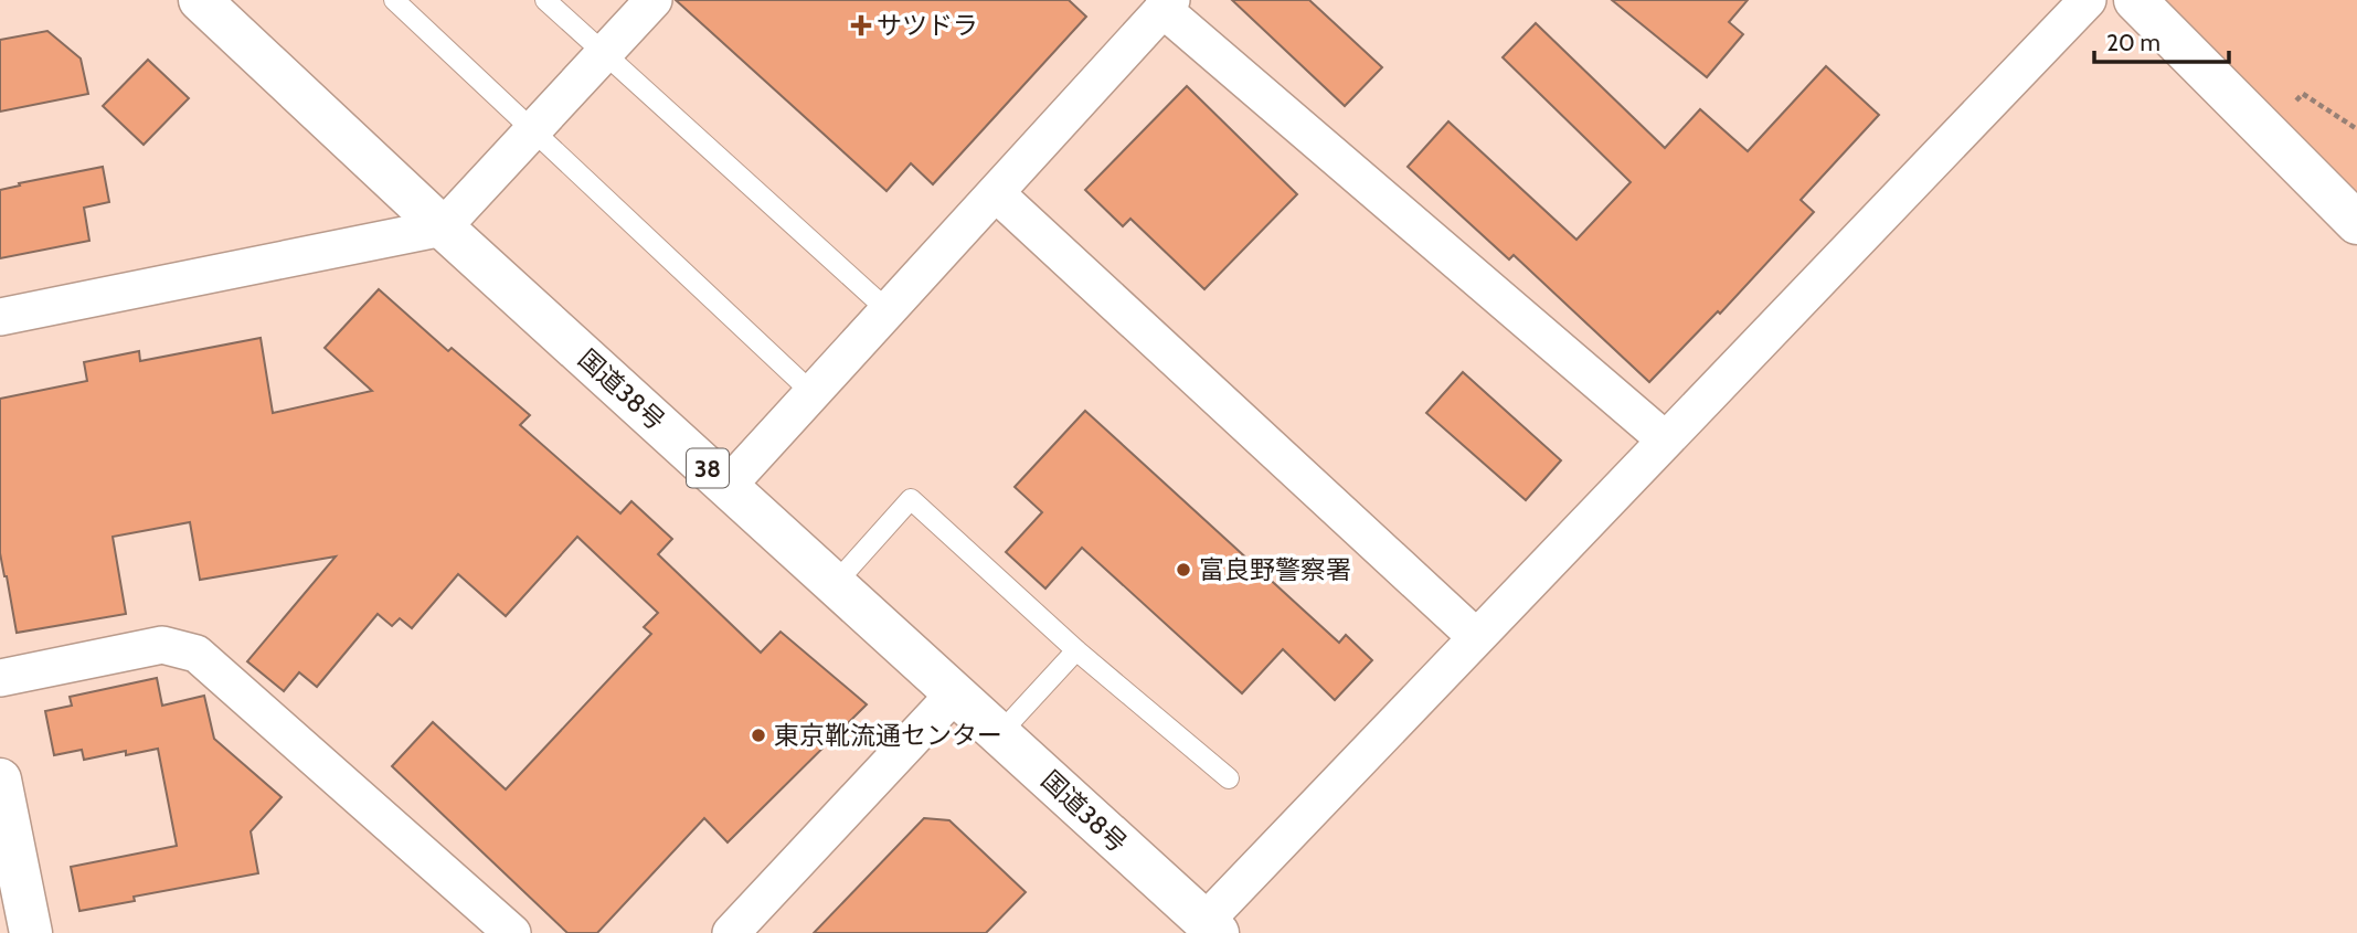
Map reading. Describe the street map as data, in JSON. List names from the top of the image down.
{
  "streets": {
    "main road": ["国道38号", "38"]
  },
  "places": {
    "health": ["サツドラ"],
    "other": ["富良野警察署", "東京靴流通センター"]
  },
  "scale_bar": "20 m"
}
